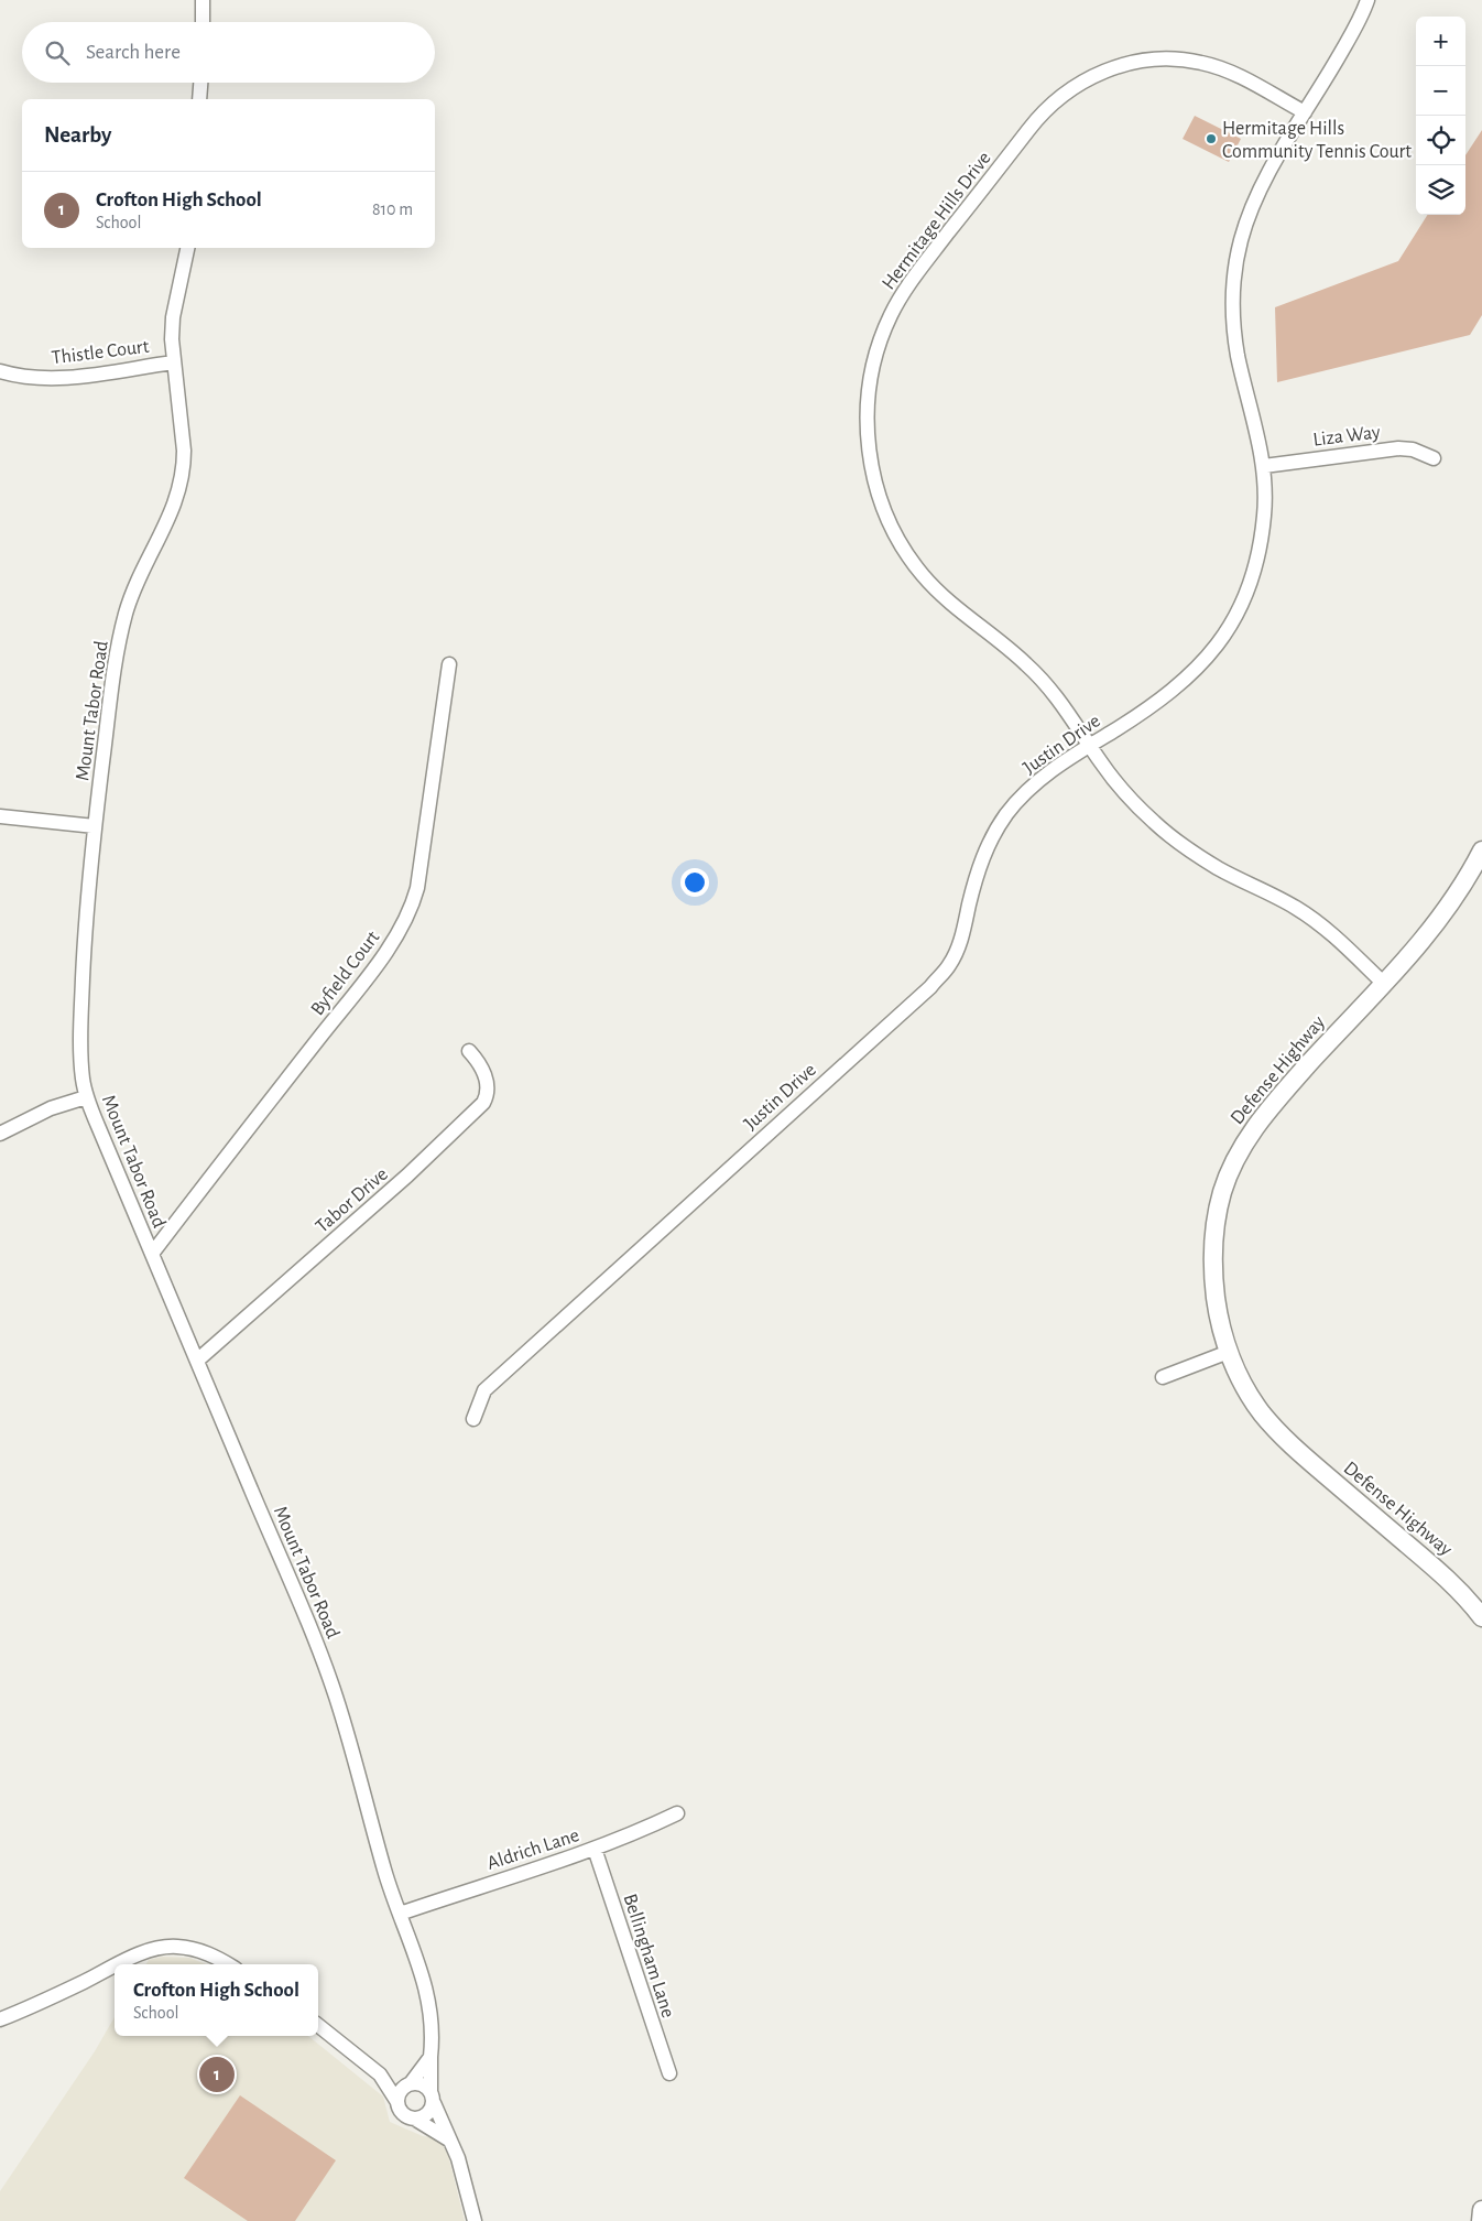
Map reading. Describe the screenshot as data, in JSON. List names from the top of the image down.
{
  "streets": {
    "main road": ["Defense Highway"],
    "street": [
      "Hermitage Hills Drive",
      "Thistle Court",
      "Liza Way",
      "Mount Tabor Road",
      "Justin Drive",
      "Byfield Court",
      "Tabor Drive",
      "Aldrich Lane",
      "Bellingham Lane"
    ]
  },
  "crossings": [
    ["Hermitage Hills Drive", "Justin Drive"],
    ["Hermitage Hills Drive", "Defense Highway"],
    ["Thistle Court", "Mount Tabor Road"],
    ["Liza Way", "Justin Drive"],
    ["Mount Tabor Road", "Byfield Court"],
    ["Mount Tabor Road", "Tabor Drive"],
    ["Mount Tabor Road", "Aldrich Lane"],
    ["Aldrich Lane", "Bellingham Lane"]
  ],
  "places": ["Hermitage Hills Community Tennis Court"],
  "page": {
    "map_buttons": ["+", "−"],
    "search": "Search here",
    "heading": "Nearby",
    "list": [
      {
        "mark": "1",
        "name": "Crofton High School",
        "note": "School",
        "value": "810 m"
      }
    ],
    "popup": ["Crofton High School", "School"],
    "pins": "1"
  }
}
